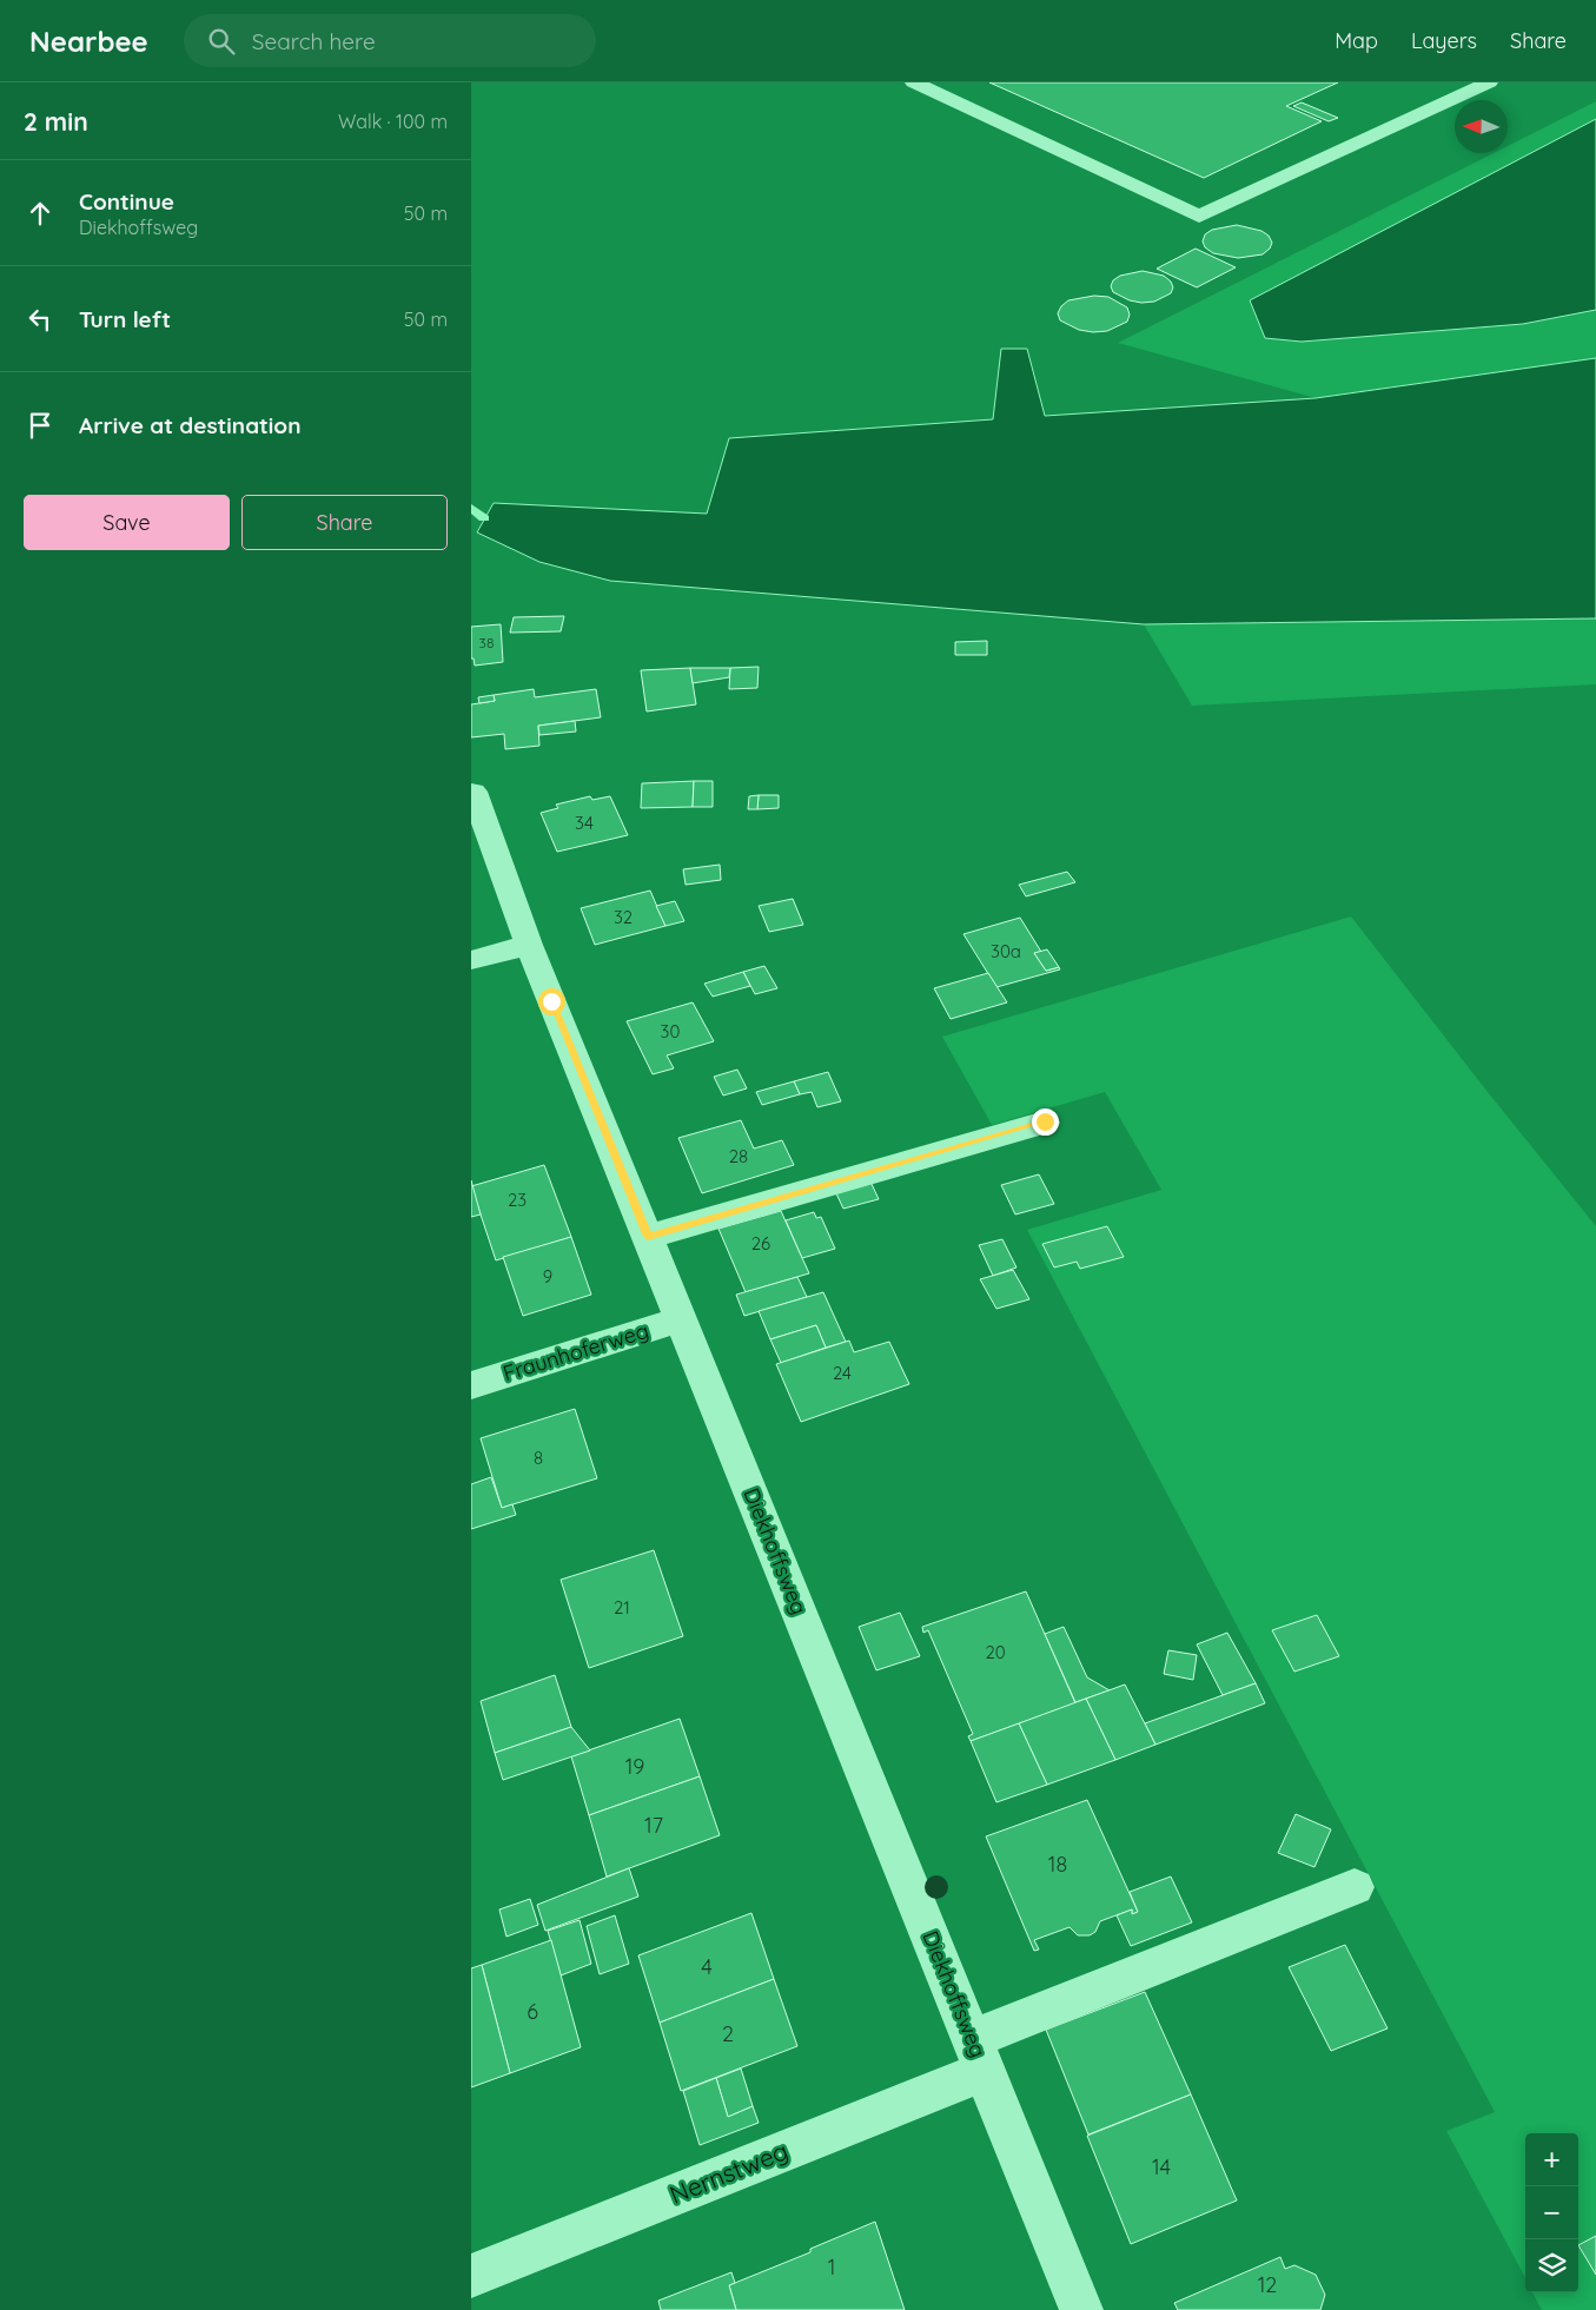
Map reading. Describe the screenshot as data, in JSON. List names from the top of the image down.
{
  "streets": {
    "street": ["Fraunhoferweg", "Diekhoffsweg", "Nernstweg"]
  },
  "crossings": [
    ["Fraunhoferweg", "Diekhoffsweg"],
    ["Diekhoffsweg", "Nernstweg"]
  ],
  "house_numbers": [
    "38",
    "34",
    "32",
    "30a",
    "30",
    "28",
    "23",
    "26",
    "9",
    "24",
    "8",
    "21",
    "20",
    "19",
    "17",
    "18",
    "4",
    "6",
    "2",
    "14",
    "1",
    "12"
  ],
  "north": "left",
  "page": {
    "header": "Nearbee",
    "search": "Search here",
    "nav": ["Map", "Layers", "Share"],
    "heading": ["2 min", "Walk · 100 m"],
    "list": [
      ["Continue", "Diekhoffsweg", "50 m"],
      ["Turn left", "50 m"],
      "Arrive at destination"
    ],
    "buttons": ["Save", "Share"],
    "map_buttons": ["+", "−"]
  }
}
